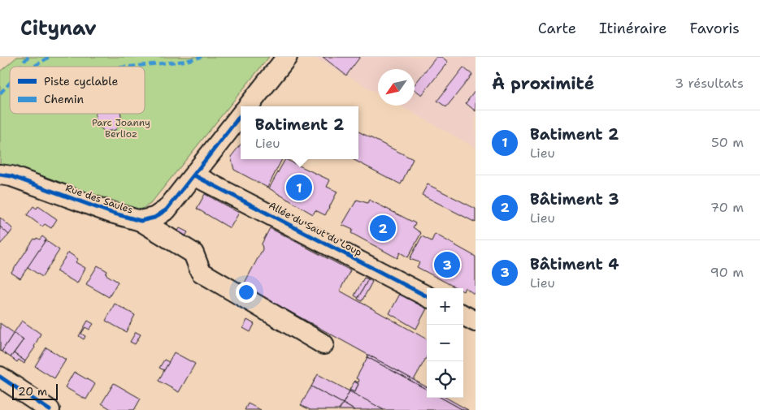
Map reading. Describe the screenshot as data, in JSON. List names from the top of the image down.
{
  "streets": {
    "street": ["Rue des Saules", "Allée du Saut du Loup"]
  },
  "crossings": [
    ["Rue des Saules", "Allée du Saut du Loup"]
  ],
  "parks": ["Parc Joanny Berlioz"],
  "legend": ["Piste cyclable", "Chemin"],
  "scale_bar": "20 m",
  "north": "bottom left",
  "page": {
    "header": "Citynav",
    "nav": ["Carte", "Itinéraire", "Favoris"],
    "heading": ["À proximité", "3 résultats"],
    "popup": ["Batiment 2", "Lieu"],
    "list": [
      {
        "mark": "1",
        "name": "Batiment 2",
        "note": "Lieu",
        "value": "50 m"
      },
      {
        "mark": "2",
        "name": "Bâtiment 3",
        "note": "Lieu",
        "value": "70 m"
      },
      {
        "mark": "3",
        "name": "Bâtiment 4",
        "note": "Lieu",
        "value": "90 m"
      }
    ],
    "pins": ["1", "2", "3"],
    "map_buttons": ["+", "−"],
    "scale": "20 m"
  }
}
